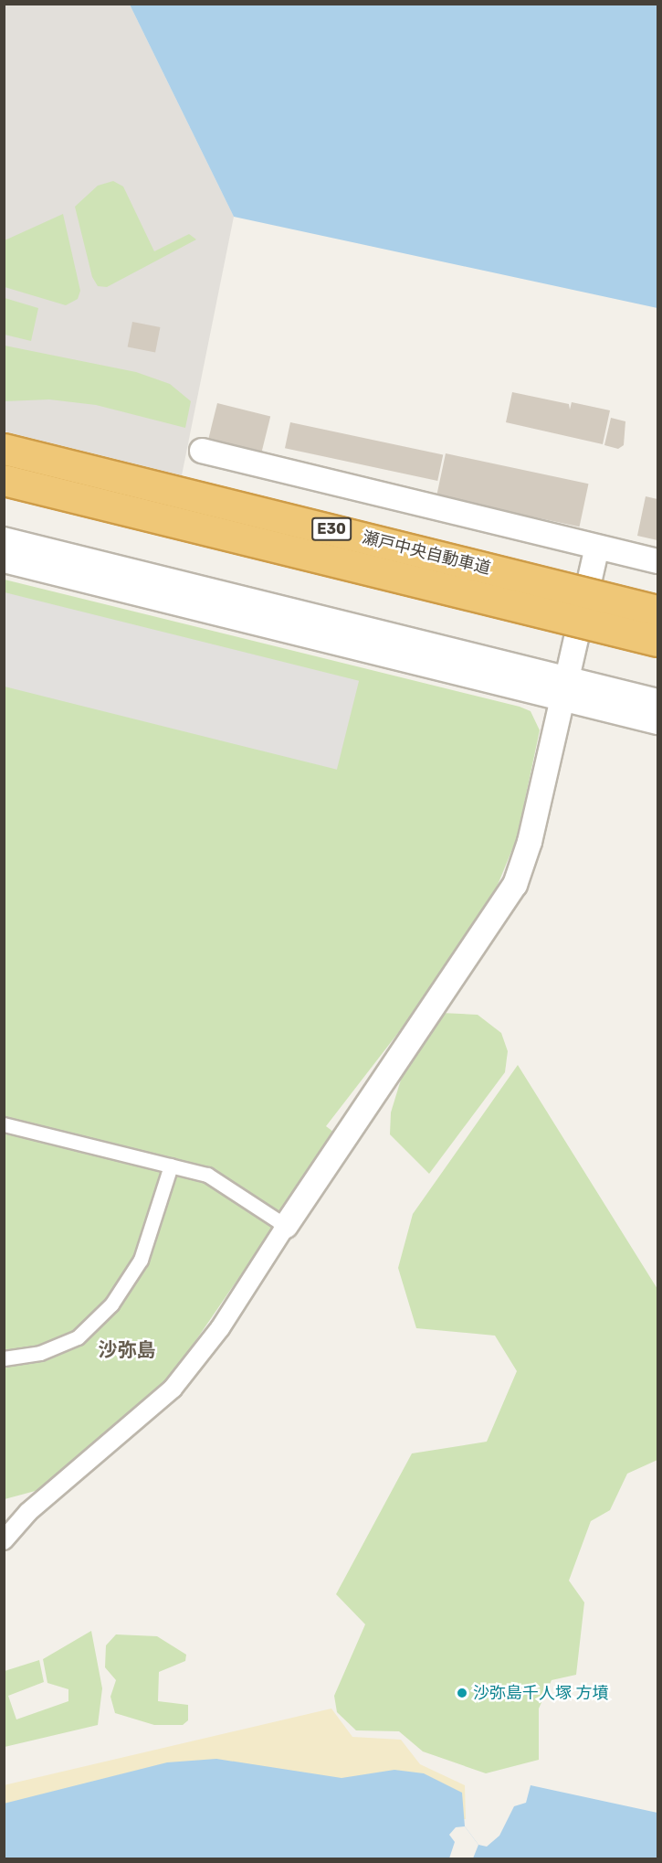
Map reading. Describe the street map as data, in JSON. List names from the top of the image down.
{
  "streets": {
    "highway": ["E30", "瀬戸中央自動車道"]
  },
  "districts": ["沙弥島"],
  "places": ["沙弥島千人塚 方墳"]
}
